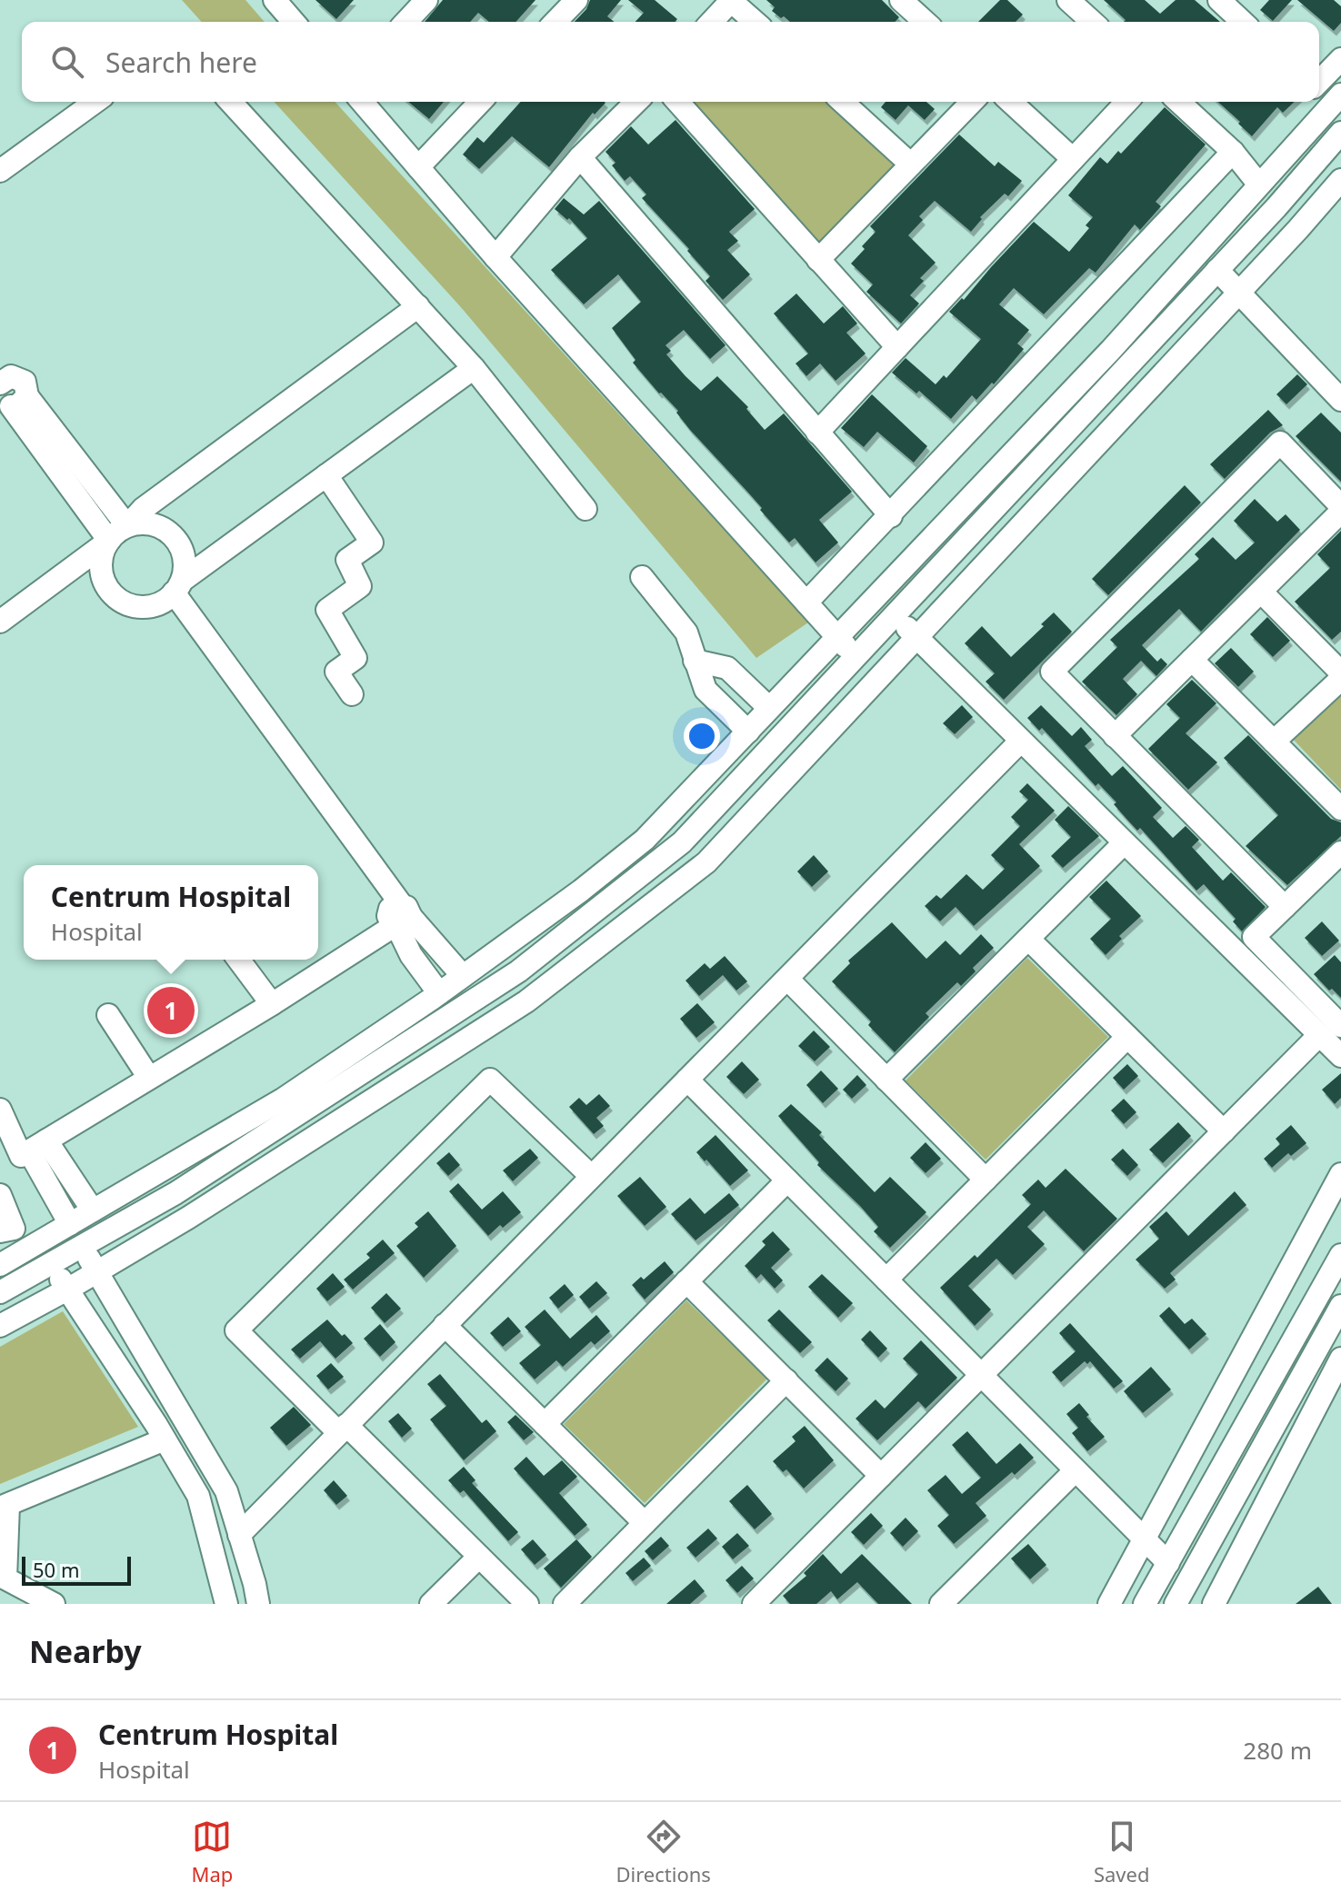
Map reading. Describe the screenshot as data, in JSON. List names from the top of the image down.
{
  "scale_bar": "50 m",
  "page": {
    "search": "Search here",
    "popup": ["Centrum Hospital", "Hospital"],
    "pins": "1",
    "scale": "50 m",
    "heading": "Nearby",
    "list": [
      {
        "mark": "1",
        "name": "Centrum Hospital",
        "note": "Hospital",
        "value": "280 m"
      }
    ],
    "nav": ["Map", "Directions", "Saved"]
  }
}
